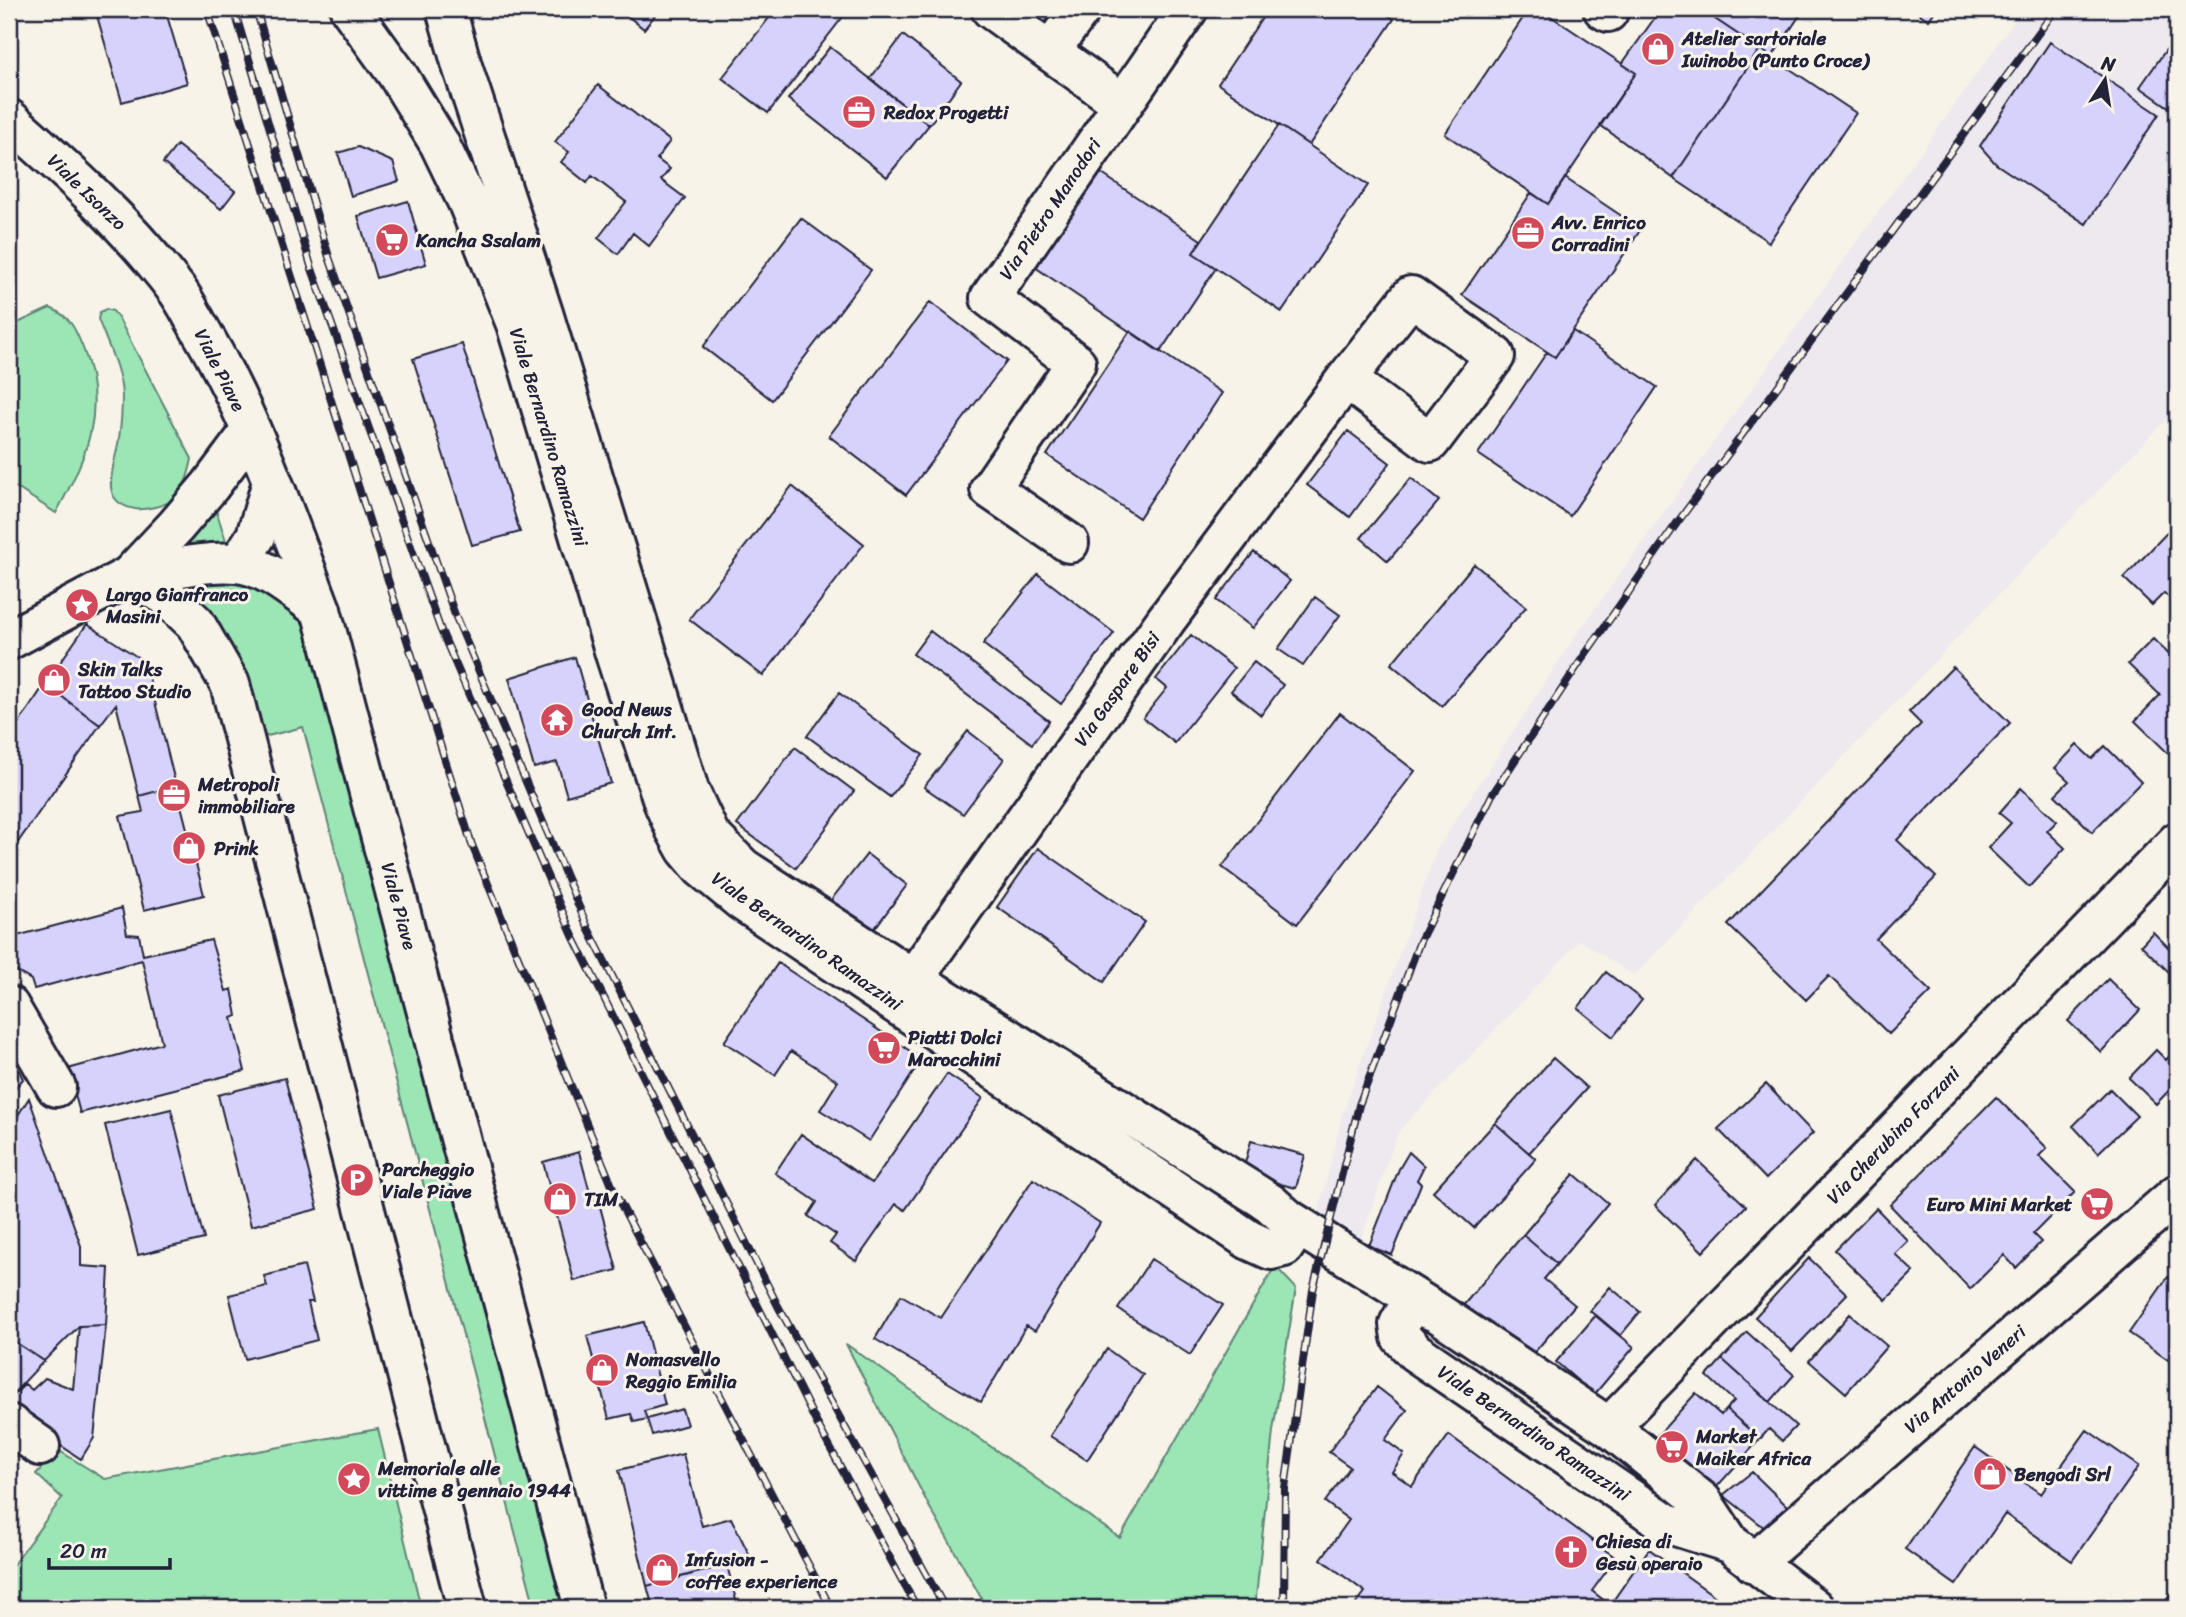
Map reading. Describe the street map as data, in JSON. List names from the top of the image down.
{
  "streets": {
    "street": [
      "Viale Isonzo",
      "Via Pietro Manodori",
      "Viale Piave",
      "Viale Bernardino Ramazzini",
      "Via Gaspare Bisi",
      "Via Cherubino Forzani",
      "Via Antonio Veneri"
    ]
  },
  "crossings": [
    ["Viale Isonzo", "Viale Piave"],
    ["Viale Bernardino Ramazzini", "Via Gaspare Bisi"],
    ["Viale Bernardino Ramazzini", "Via Cherubino Forzani"],
    ["Viale Bernardino Ramazzini", "Via Antonio Veneri"]
  ],
  "places": {
    "shop": [
      "Atelier sartoriale Iwinobo (Punto Croce)",
      "Skin Talks Tattoo Studio",
      "Prink",
      "TIM",
      "Nomasvello Reggio Emilia",
      "Bengodi Srl",
      "Infusion - coffee experience"
    ],
    "office": ["Redox Progetti", "Avv. Enrico Corradini", "Metropoli immobiliare"],
    "supermarket": [
      "Kancha Ssalam",
      "Piatti Dolci Marocchini",
      "Euro Mini Market",
      "Market Maiker Africa"
    ],
    "place": ["Largo Gianfranco Masini", "Memoriale alle vittime 8 gennaio 1944"],
    "temple": ["Good News Church Int."],
    "parking": ["Parcheggio Viale Piave"],
    "church": ["Chiesa di Gesù operaio"]
  },
  "scale_bar": "20 m",
  "north": "top"
}
